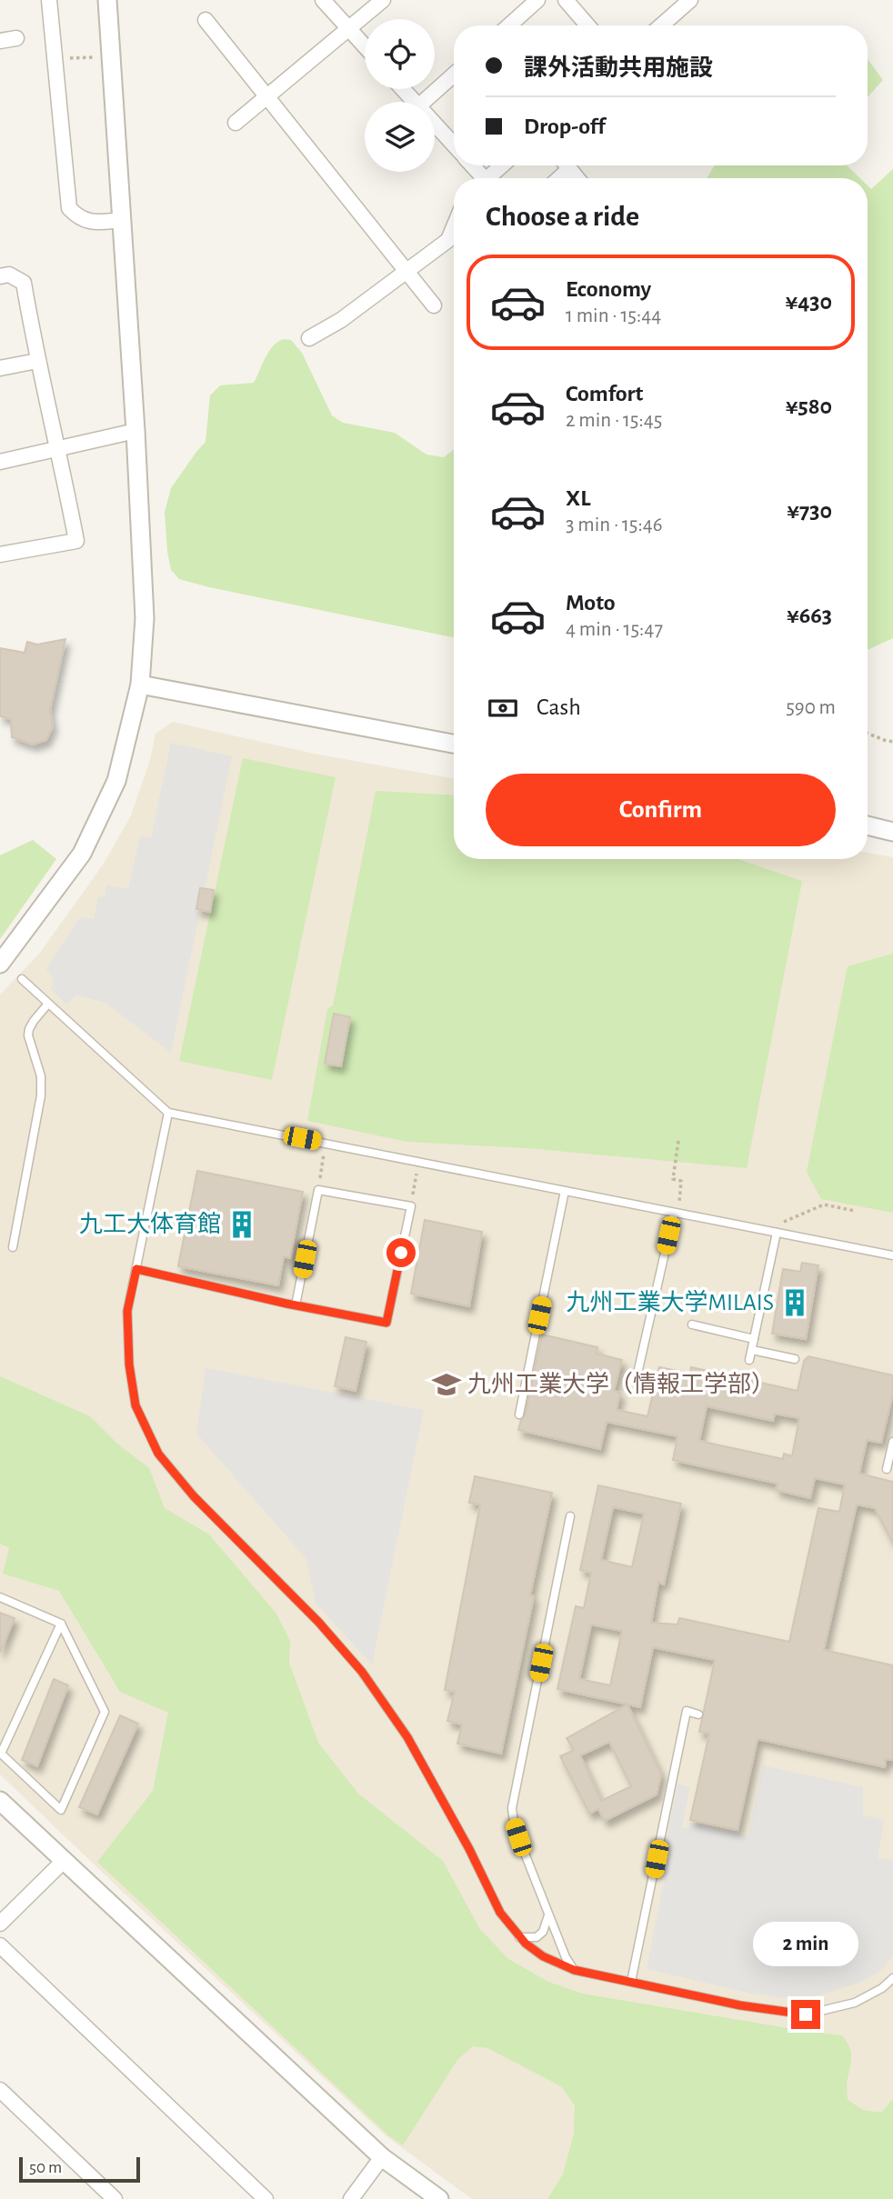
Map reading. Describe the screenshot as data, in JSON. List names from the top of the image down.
{
  "places": {
    "building": ["九工大体育館", "九州工業大学MILAIS"],
    "school or university": ["九州工業大学（情報工学部）"]
  },
  "scale_bar": "50 m",
  "page": {
    "banner": ["課外活動共用施設", "Drop-off"],
    "heading": "Choose a ride",
    "list": [
      {
        "name": "Economy",
        "note": "1 min · 15:44",
        "value": "¥430"
      },
      {
        "name": "Comfort",
        "note": "2 min · 15:45",
        "value": "¥580"
      },
      {
        "name": "XL",
        "note": "3 min · 15:46",
        "value": "¥730"
      },
      {
        "name": "Moto",
        "note": "4 min · 15:47",
        "value": "¥663"
      }
    ],
    "pay": ["Cash", "590 m"],
    "buttons": "Confirm",
    "bubble": "2 min",
    "scale": "50 m"
  }
}
